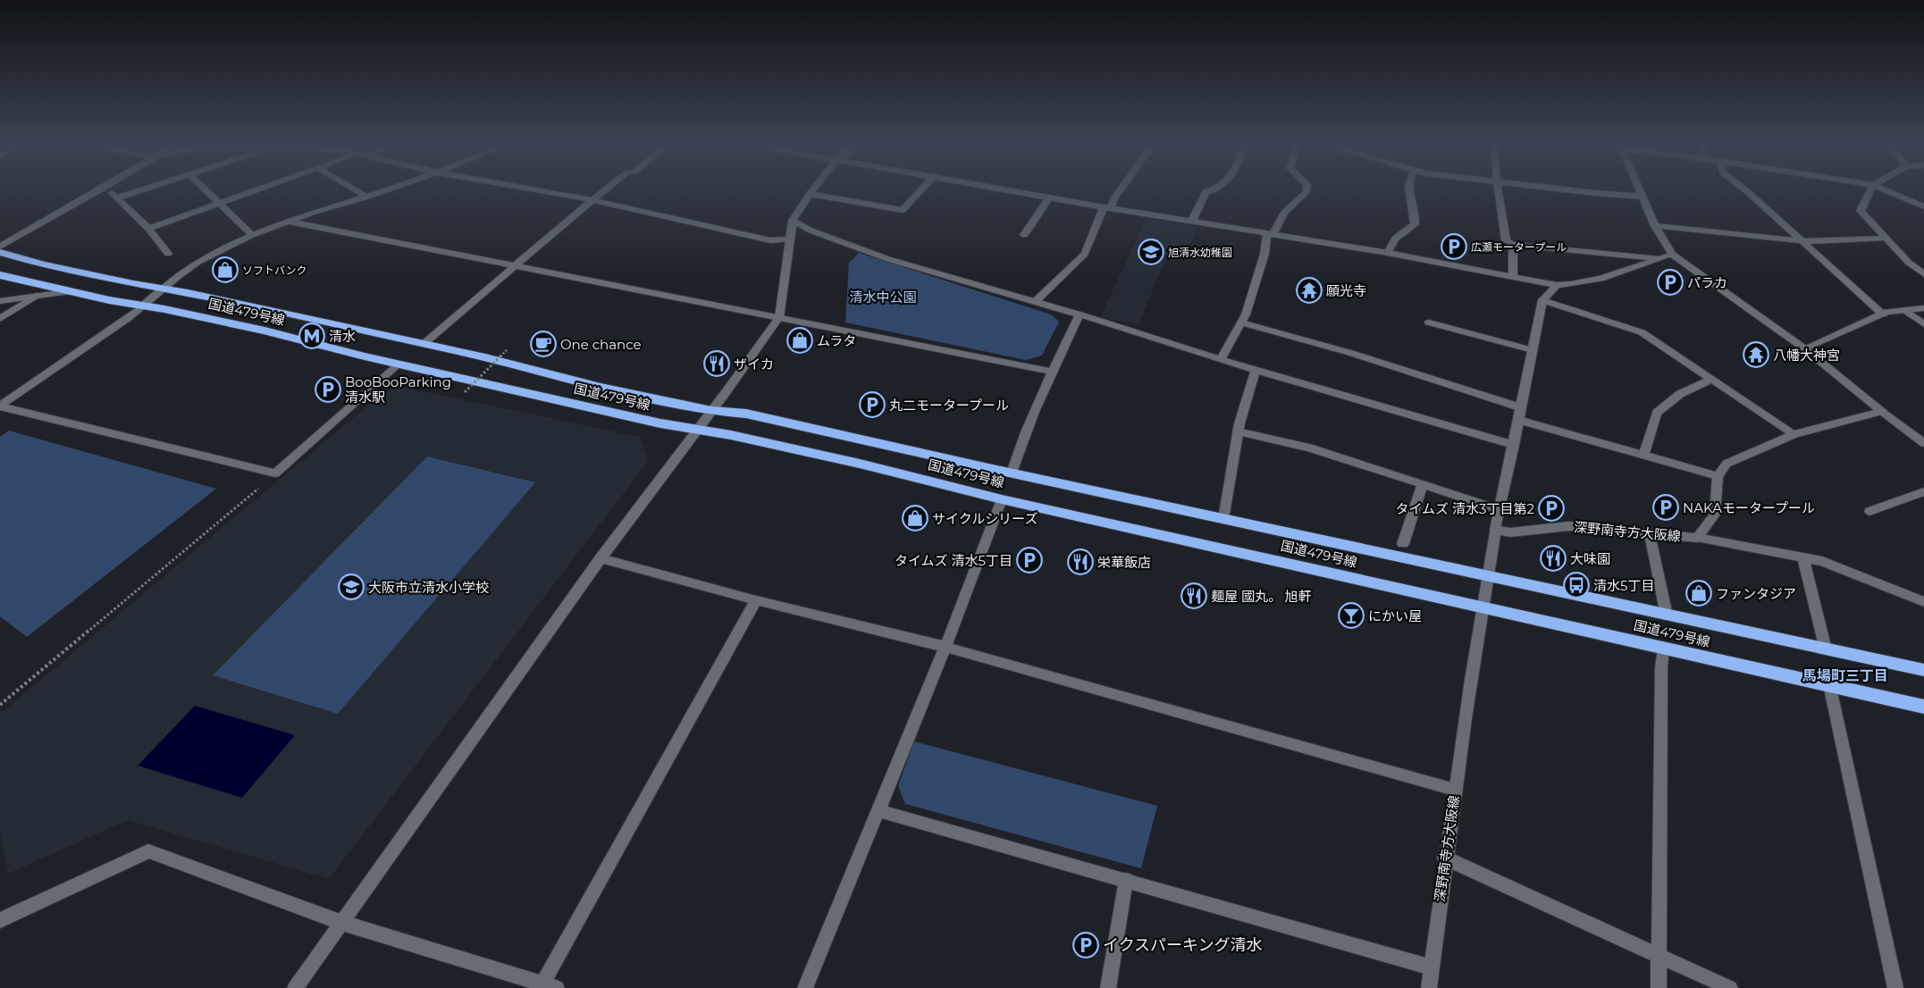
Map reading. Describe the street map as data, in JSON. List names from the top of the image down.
{
  "streets": {
    "highway": ["国道479号線"],
    "street": ["深野南寺方大阪線"]
  },
  "crossings": [
    ["国道479号線", "深野南寺方大阪線"]
  ],
  "districts": ["馬場町三丁目"],
  "parks": ["清水中公園"],
  "places": {
    "parking": [
      "広瀬モータープール",
      "パラカ",
      "BooBooParking 清水駅",
      "丸二モータープール",
      "NAKAモータープール",
      "タイムズ 清水3丁目第2",
      "タイムズ 清水5丁目",
      "イクスパーキング清水"
    ],
    "school or university": ["旭清水幼稚園", "大阪市立清水小学校"],
    "shop": [
      "ソフトバンク",
      "ムラタ",
      "サイクルシリーズ",
      "ファンタジア"
    ],
    "temple": ["願光寺", "八幡大神宮"],
    "metro station": ["清水"],
    "cafe": ["One chance"],
    "restaurant": [
      "ザイカ",
      "大味園",
      "栄華飯店",
      "麺屋 國丸。 旭軒"
    ],
    "bus stop": ["清水5丁目"],
    "bar": ["にかい屋"]
  }
}
